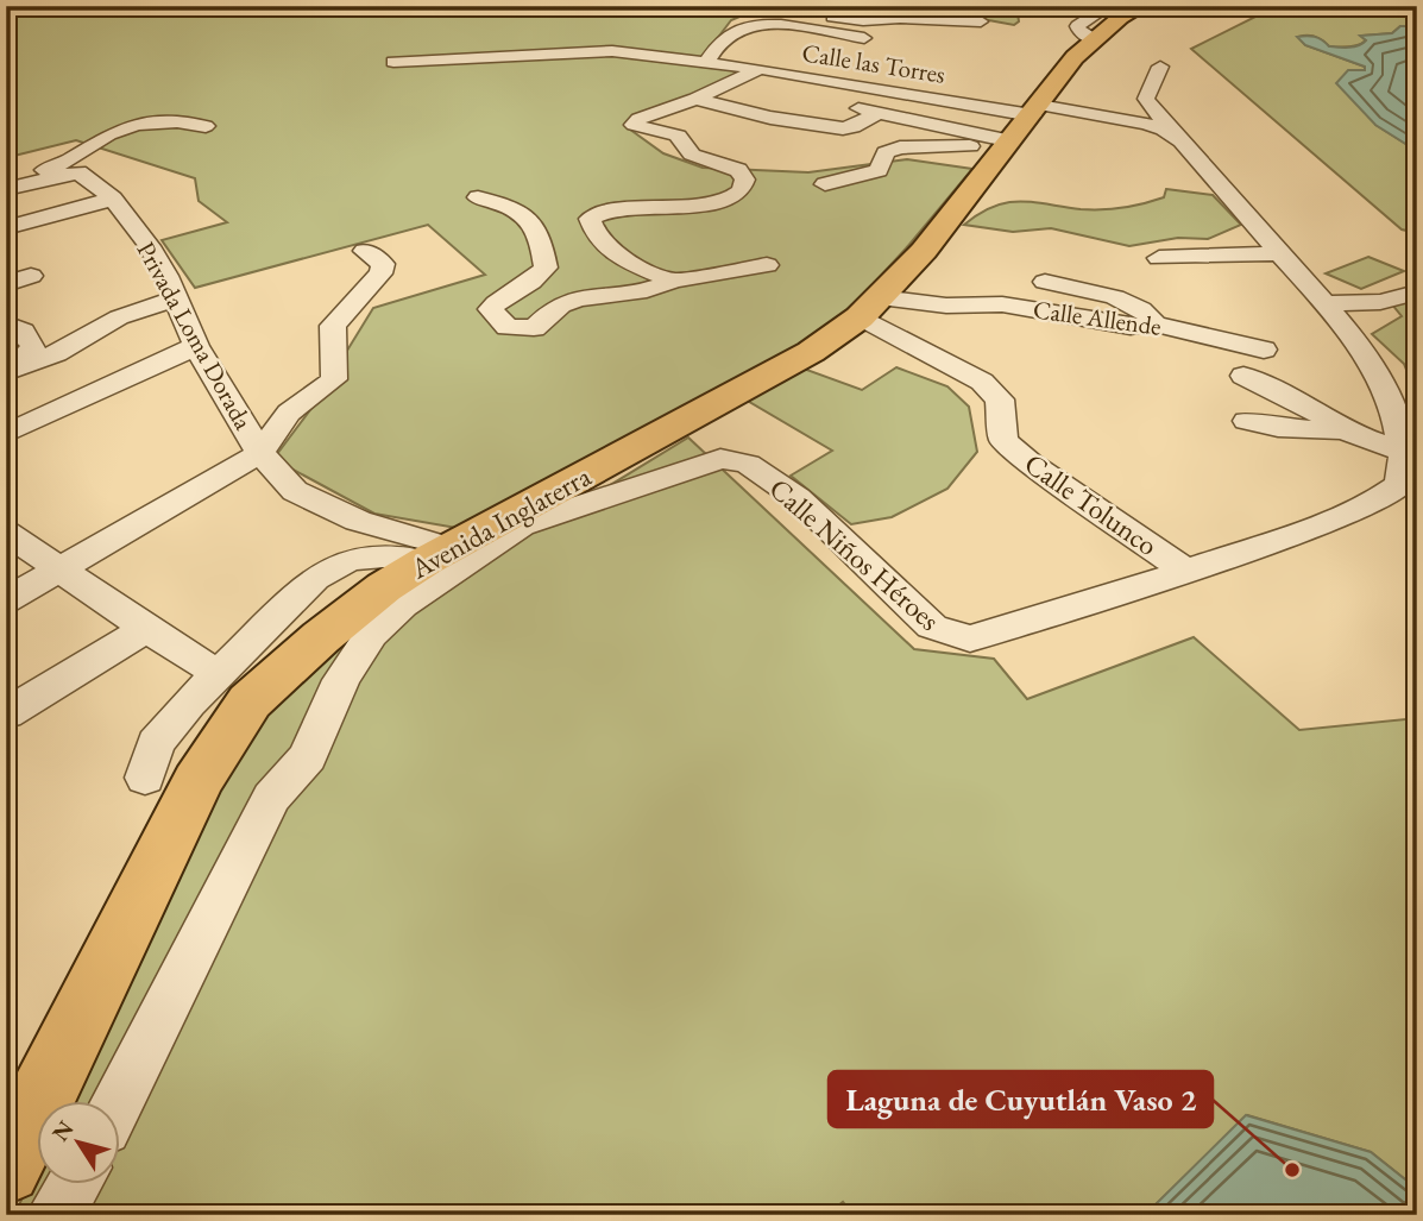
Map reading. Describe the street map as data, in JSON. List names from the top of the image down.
{
  "streets": {
    "main road": ["Avenida Inglaterra"],
    "street": [
      "Calle las Torres",
      "Calle Allende",
      "Privada Loma Dorada",
      "Calle Tolunco",
      "Calle Niños Héroes"
    ]
  },
  "crossings": [
    ["Calle las Torres", "Avenida Inglaterra"],
    ["Calle Allende", "Calle Tolunco"],
    ["Calle Allende", "Avenida Inglaterra"],
    ["Privada Loma Dorada", "Avenida Inglaterra"],
    ["Privada Loma Dorada", "Calle Niños Héroes"],
    ["Calle Tolunco", "Avenida Inglaterra"],
    ["Calle Tolunco", "Calle Niños Héroes"],
    ["Avenida Inglaterra", "Calle Niños Héroes"]
  ],
  "places": ["Laguna de Cuyutlán Vaso 2"],
  "north": "top left"
}
